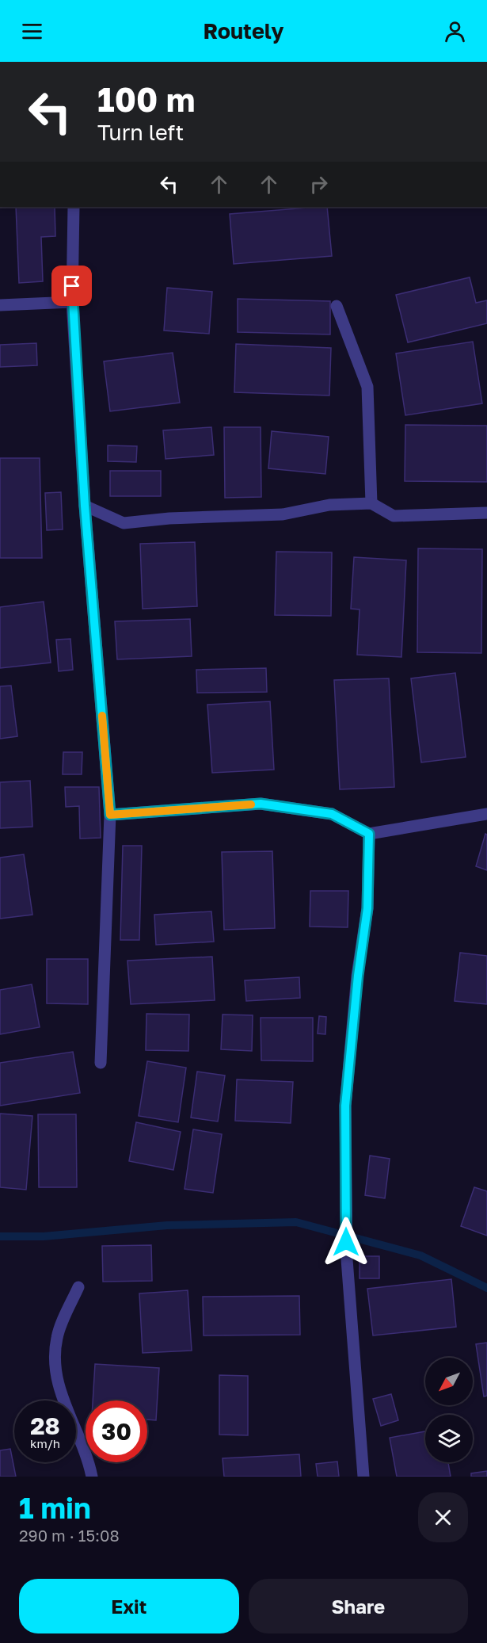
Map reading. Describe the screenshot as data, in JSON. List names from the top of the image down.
{
  "north": "bottom left",
  "page": {
    "header": "Routely",
    "turn": ["100 m", "Turn left"],
    "speed": "28 km/h",
    "limit": "30",
    "heading": ["1 min", "290 m · 15:08"],
    "buttons": ["Exit", "Share"]
  }
}
